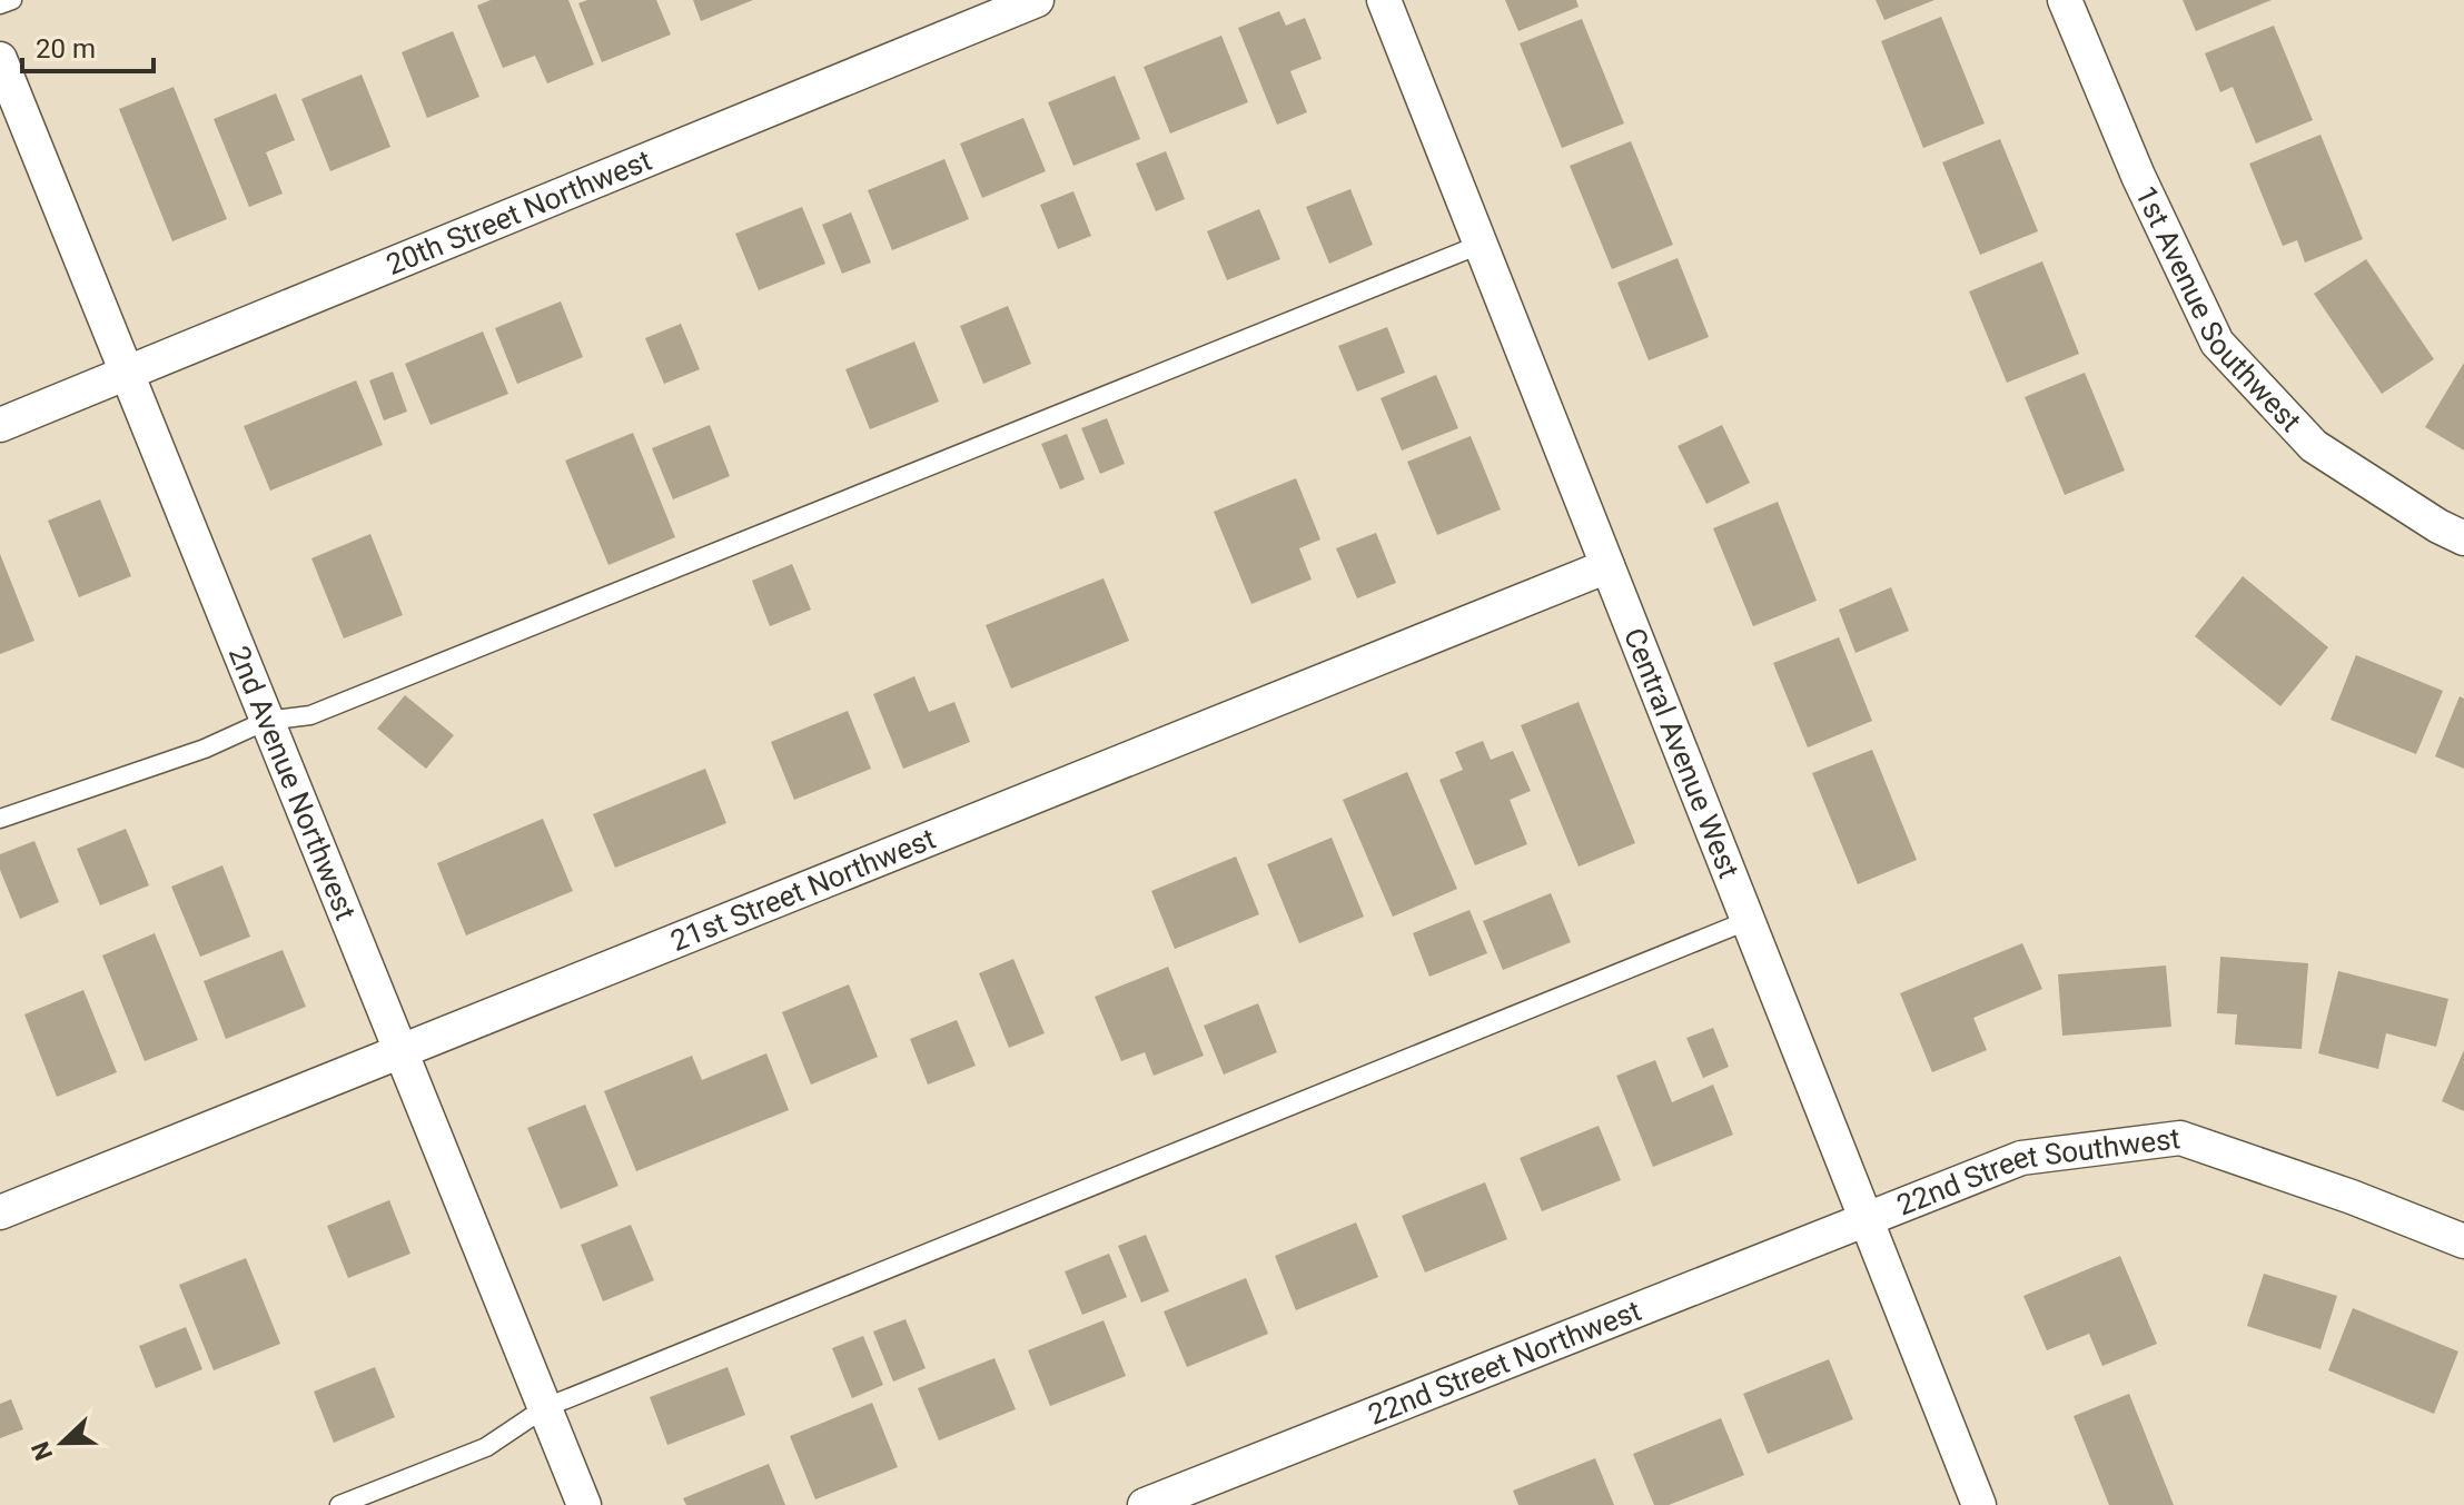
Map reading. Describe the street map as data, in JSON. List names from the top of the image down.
{
  "streets": {
    "street": [
      "20th Street Northwest",
      "1st Avenue Southwest",
      "Central Avenue West",
      "2nd Avenue Northwest",
      "21st Street Northwest",
      "22nd Street Southwest",
      "22nd Street Northwest"
    ]
  },
  "crossings": [
    ["20th Street Northwest", "2nd Avenue Northwest"],
    ["Central Avenue West", "21st Street Northwest"],
    ["Central Avenue West", "22nd Street Southwest"],
    ["Central Avenue West", "22nd Street Northwest"],
    ["2nd Avenue Northwest", "21st Street Northwest"],
    ["22nd Street Southwest", "22nd Street Northwest"]
  ],
  "scale_bar": "20 m",
  "north": "left"
}
